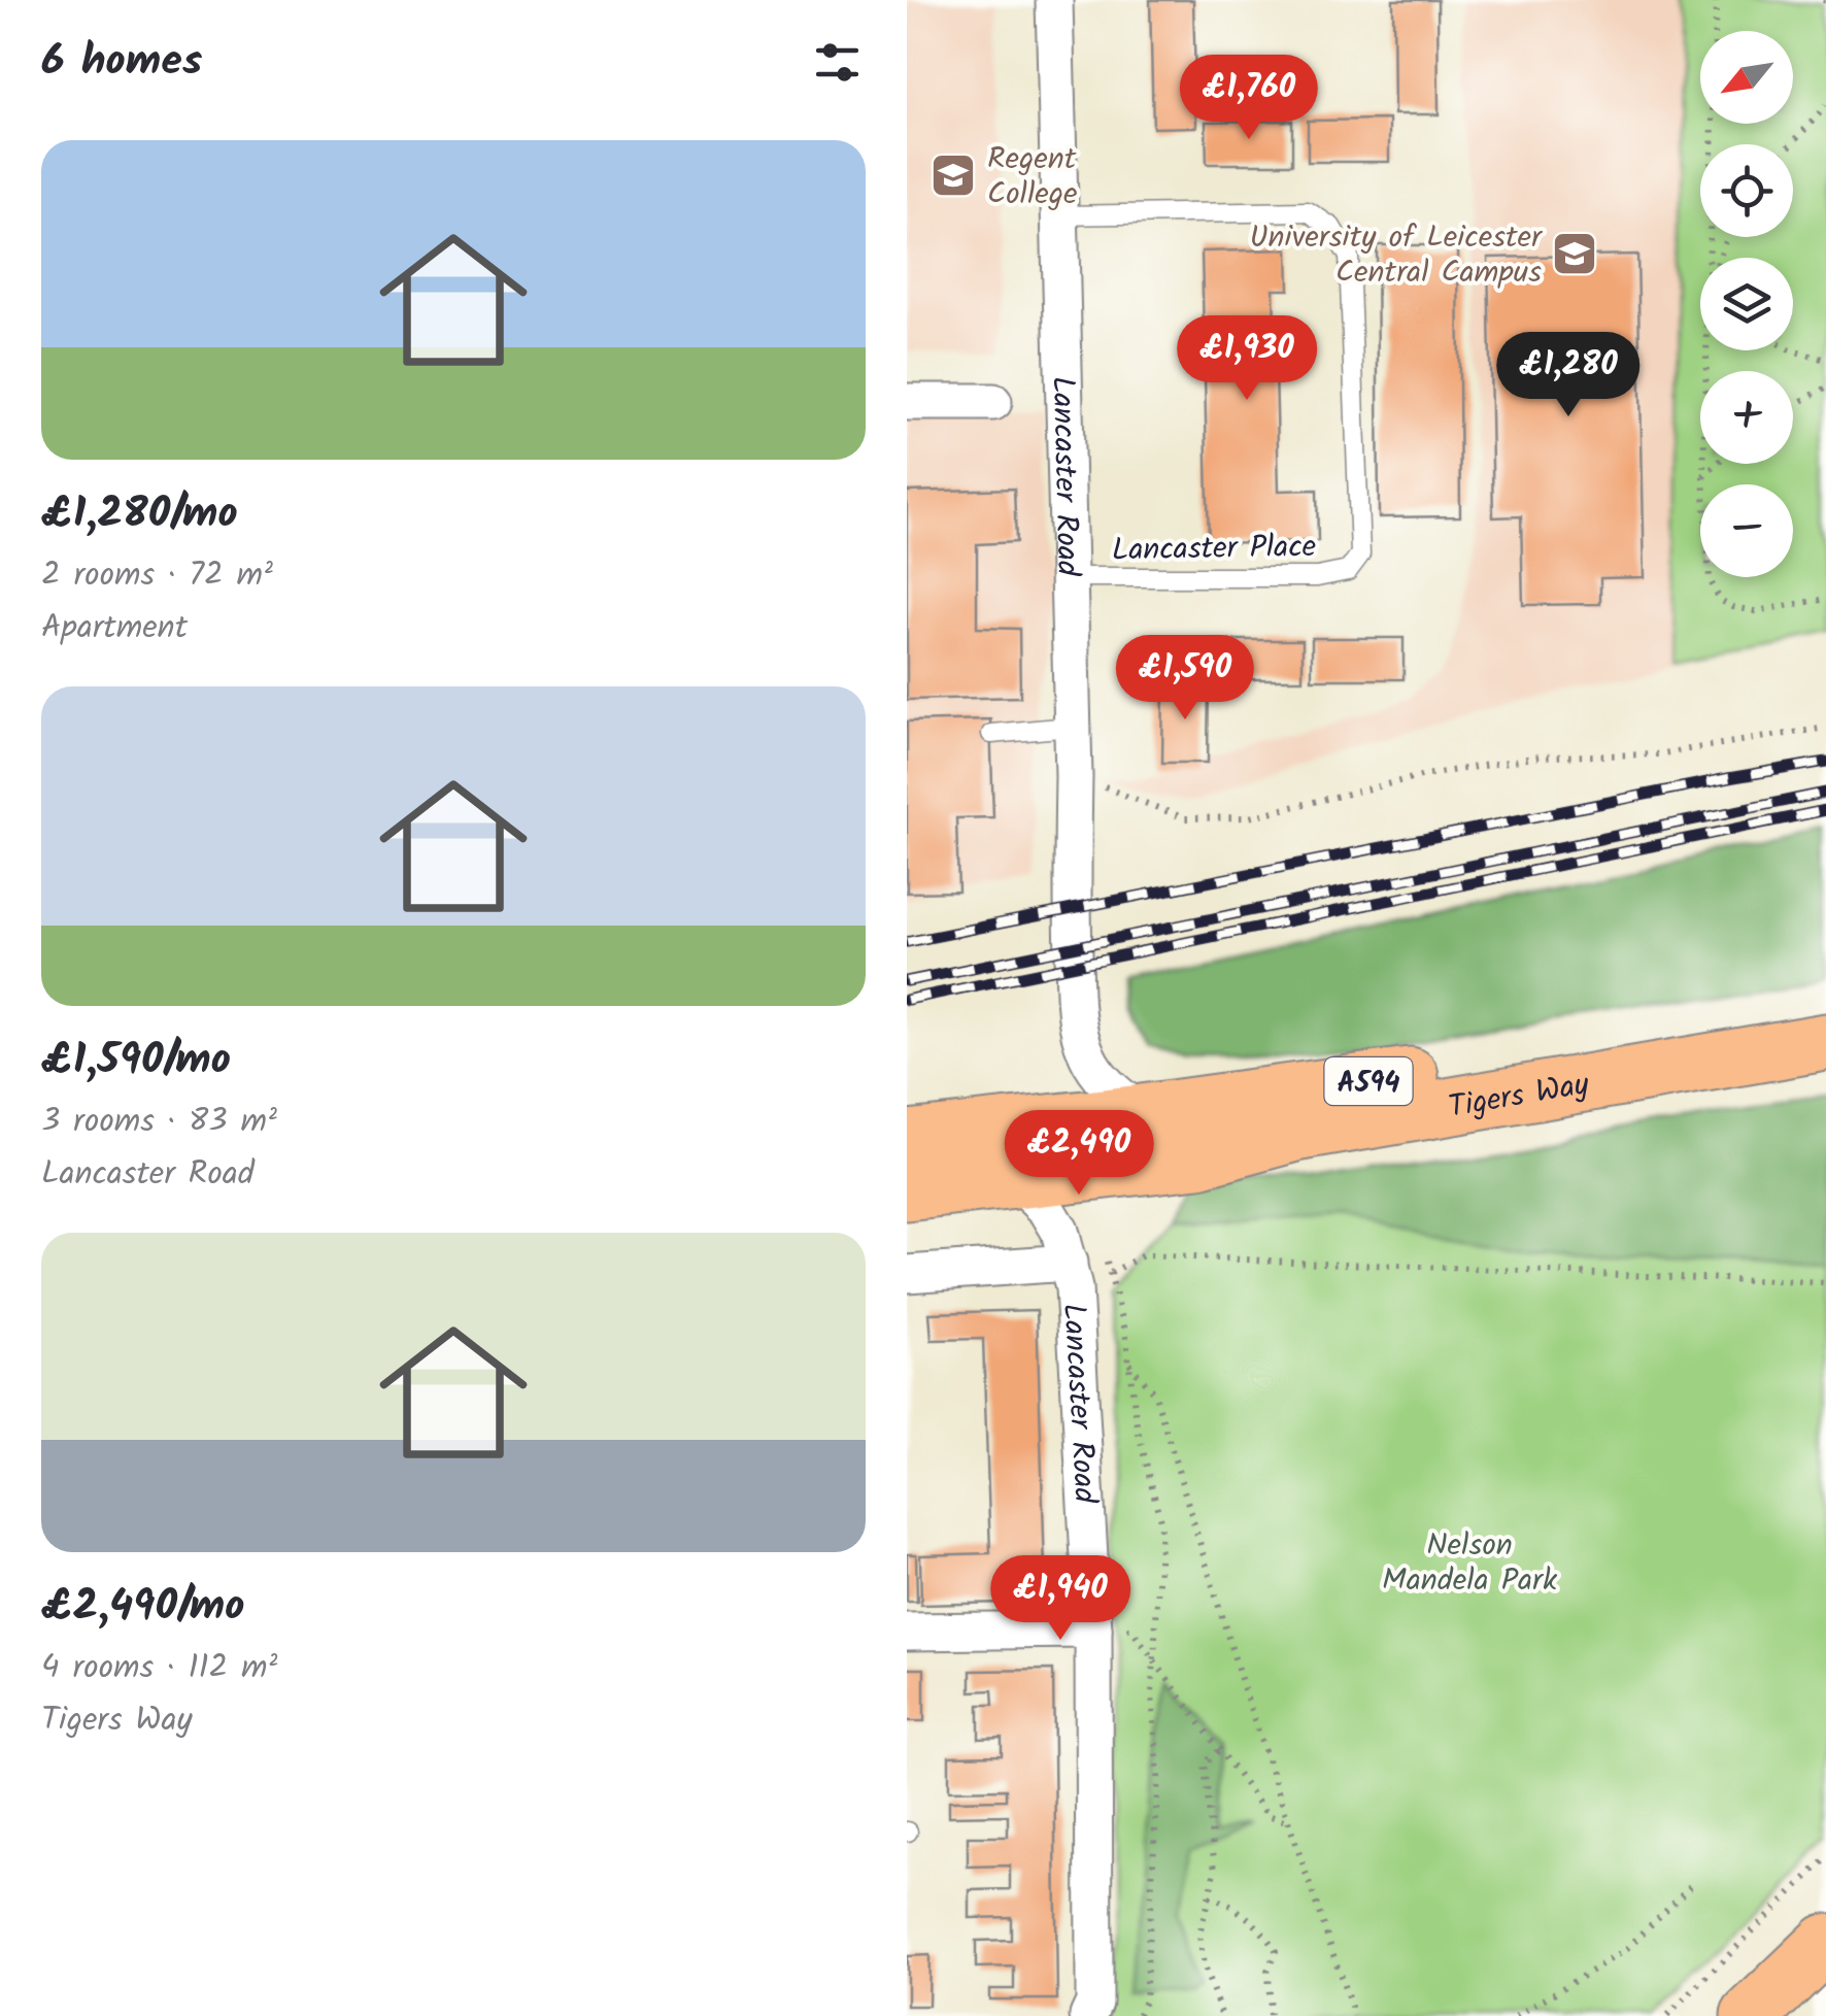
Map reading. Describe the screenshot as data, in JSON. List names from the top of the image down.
{
  "streets": {
    "main road": ["A594", "Tigers Way"],
    "street": ["Lancaster Road"],
    "lane": ["Lancaster Place"]
  },
  "crossings": [
    ["Lancaster Road", "Lancaster Place"],
    ["Lancaster Road", "Tigers Way"]
  ],
  "parks": ["Nelson Mandela Park"],
  "places": {
    "school or university": ["Regent College", "University of Leicester Central Campus"]
  },
  "north": "bottom left",
  "page": {
    "heading": "6 homes",
    "map_buttons": ["+", "−"],
    "price": [
      "£1,760",
      "£1,930",
      "£1,280",
      "£1,590",
      "£2,490",
      "£1,940"
    ],
    "list": [
      {
        "name": "£1,280/mo",
        "note": "2 rooms · 72 m² · Apartment"
      },
      {
        "name": "£1,590/mo",
        "note": "3 rooms · 83 m² · Lancaster Road"
      },
      {
        "name": "£2,490/mo",
        "note": "4 rooms · 112 m² · Tigers Way"
      }
    ]
  }
}
